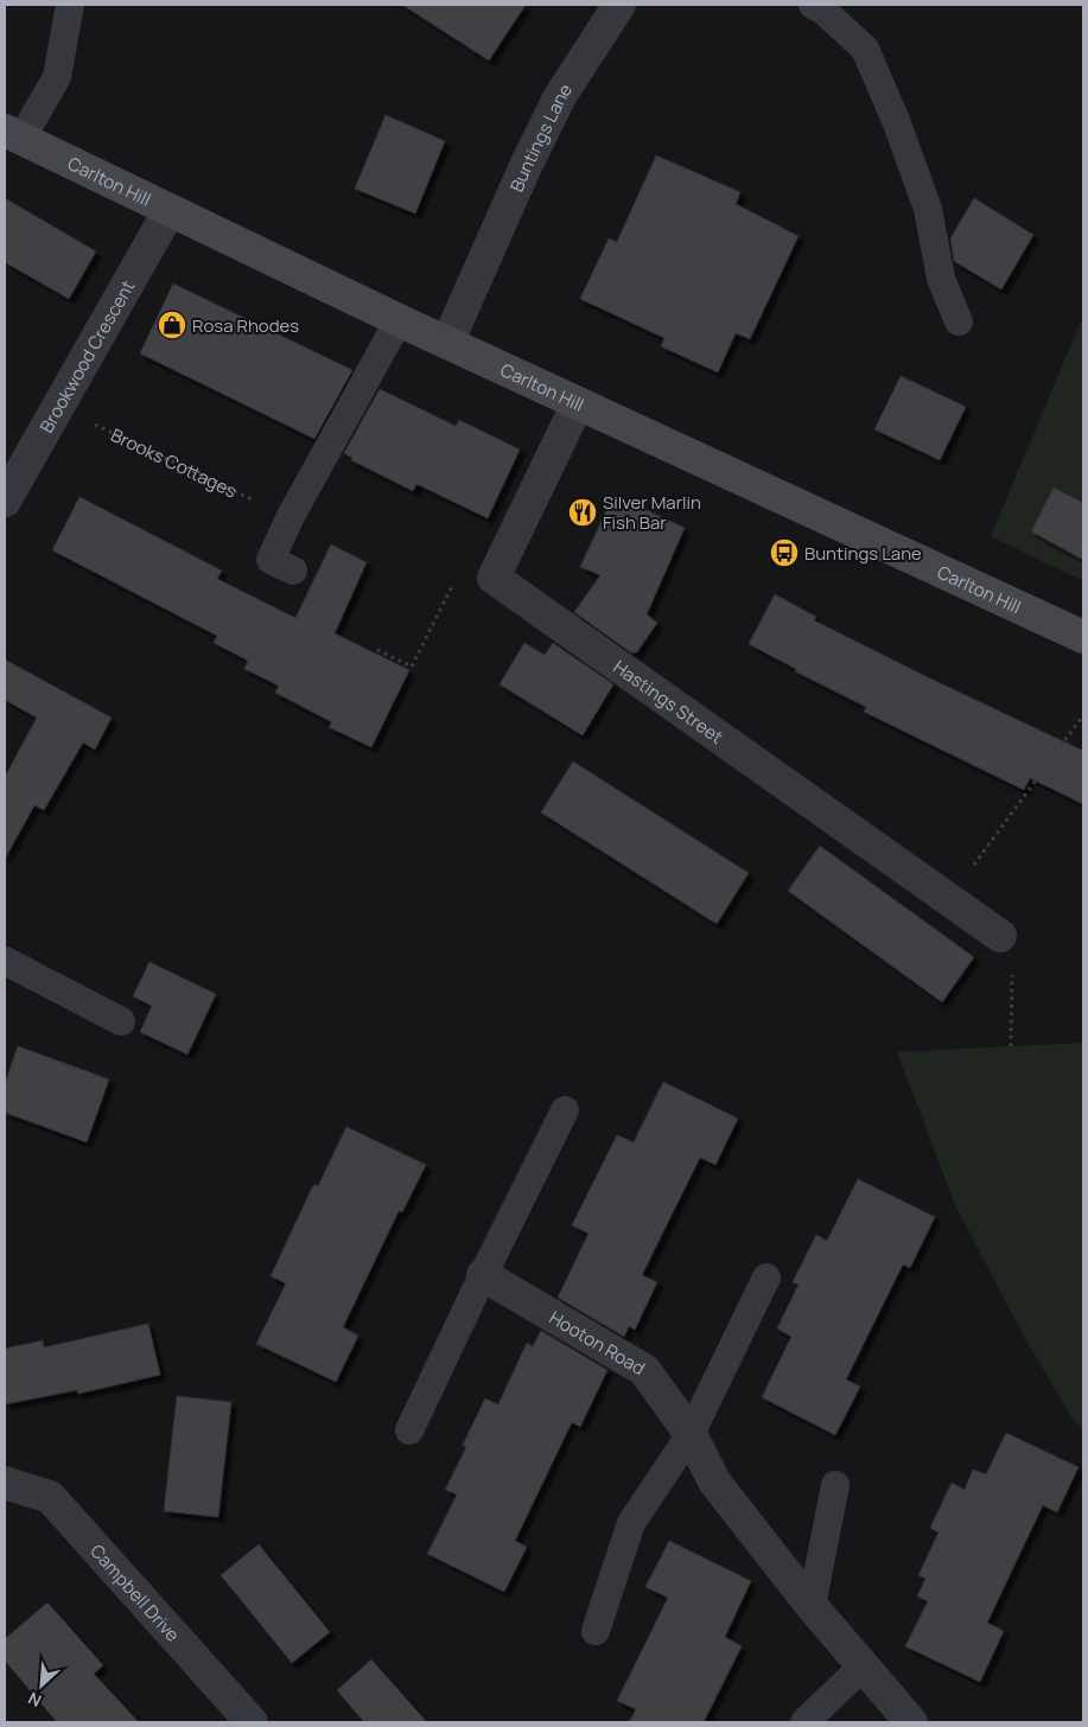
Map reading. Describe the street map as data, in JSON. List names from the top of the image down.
{
  "streets": {
    "main road": ["Carlton Hill"],
    "street": [
      "Buntings Lane",
      "Brookwood Crescent",
      "Hastings Street",
      "Hooton Road",
      "Campbell Drive"
    ],
    "path": ["Brooks Cottages"]
  },
  "crossings": [
    ["Buntings Lane", "Carlton Hill"],
    ["Carlton Hill", "Brookwood Crescent"],
    ["Carlton Hill", "Hastings Street"],
    ["Brookwood Crescent", "Brooks Cottages"]
  ],
  "places": {
    "shop": ["Rosa Rhodes"],
    "restaurant": ["Silver Marlin Fish Bar"],
    "bus stop": ["Buntings Lane"]
  },
  "north": "bottom left"
}
